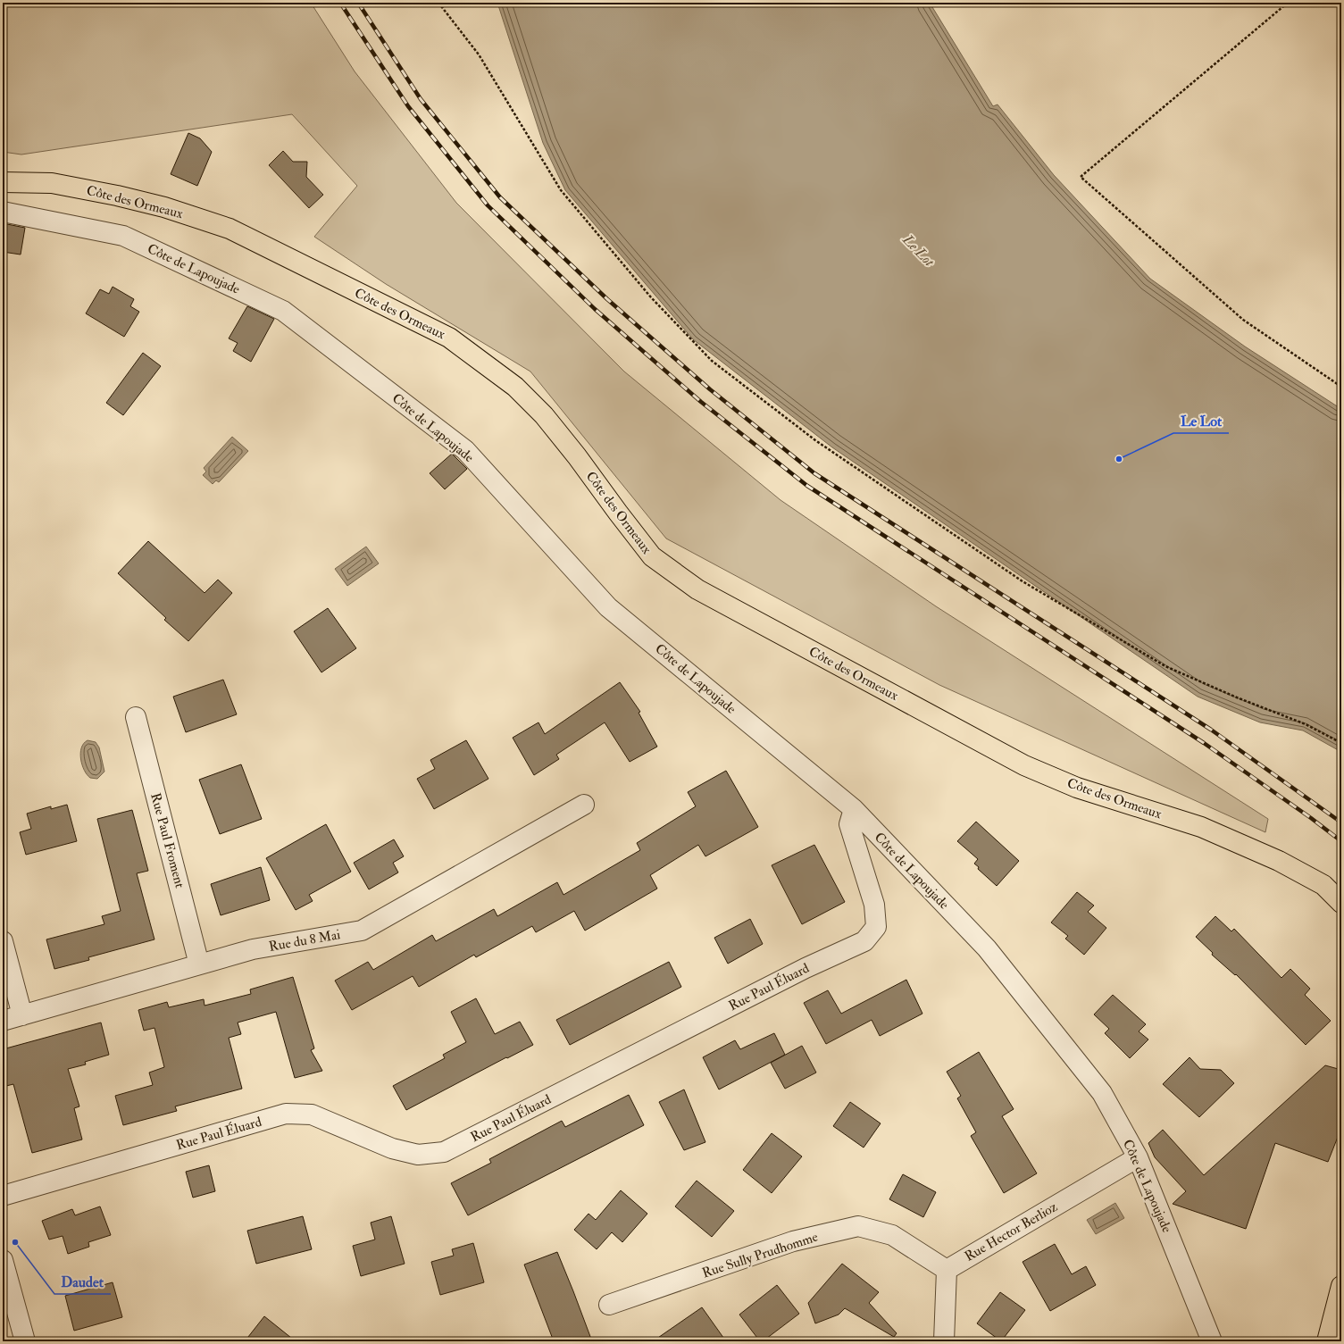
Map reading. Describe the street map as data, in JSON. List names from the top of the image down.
{
  "streets": {
    "main road": ["Côte des Ormeaux"],
    "street": [
      "Côte de Lapoujade",
      "Rue Paul Froment",
      "Rue du 8 Mai",
      "Rue Paul Éluard",
      "Rue Hector Berlioz",
      "Rue Sully Prudhomme"
    ]
  },
  "crossings": [
    ["Côte de Lapoujade", "Rue Paul Éluard"],
    ["Côte de Lapoujade", "Rue Hector Berlioz"],
    ["Rue Paul Froment", "Rue du 8 Mai"],
    ["Rue Hector Berlioz", "Rue Sully Prudhomme"]
  ],
  "water": ["Le Lot"],
  "places": ["Le Lot", "Daudet"]
}
